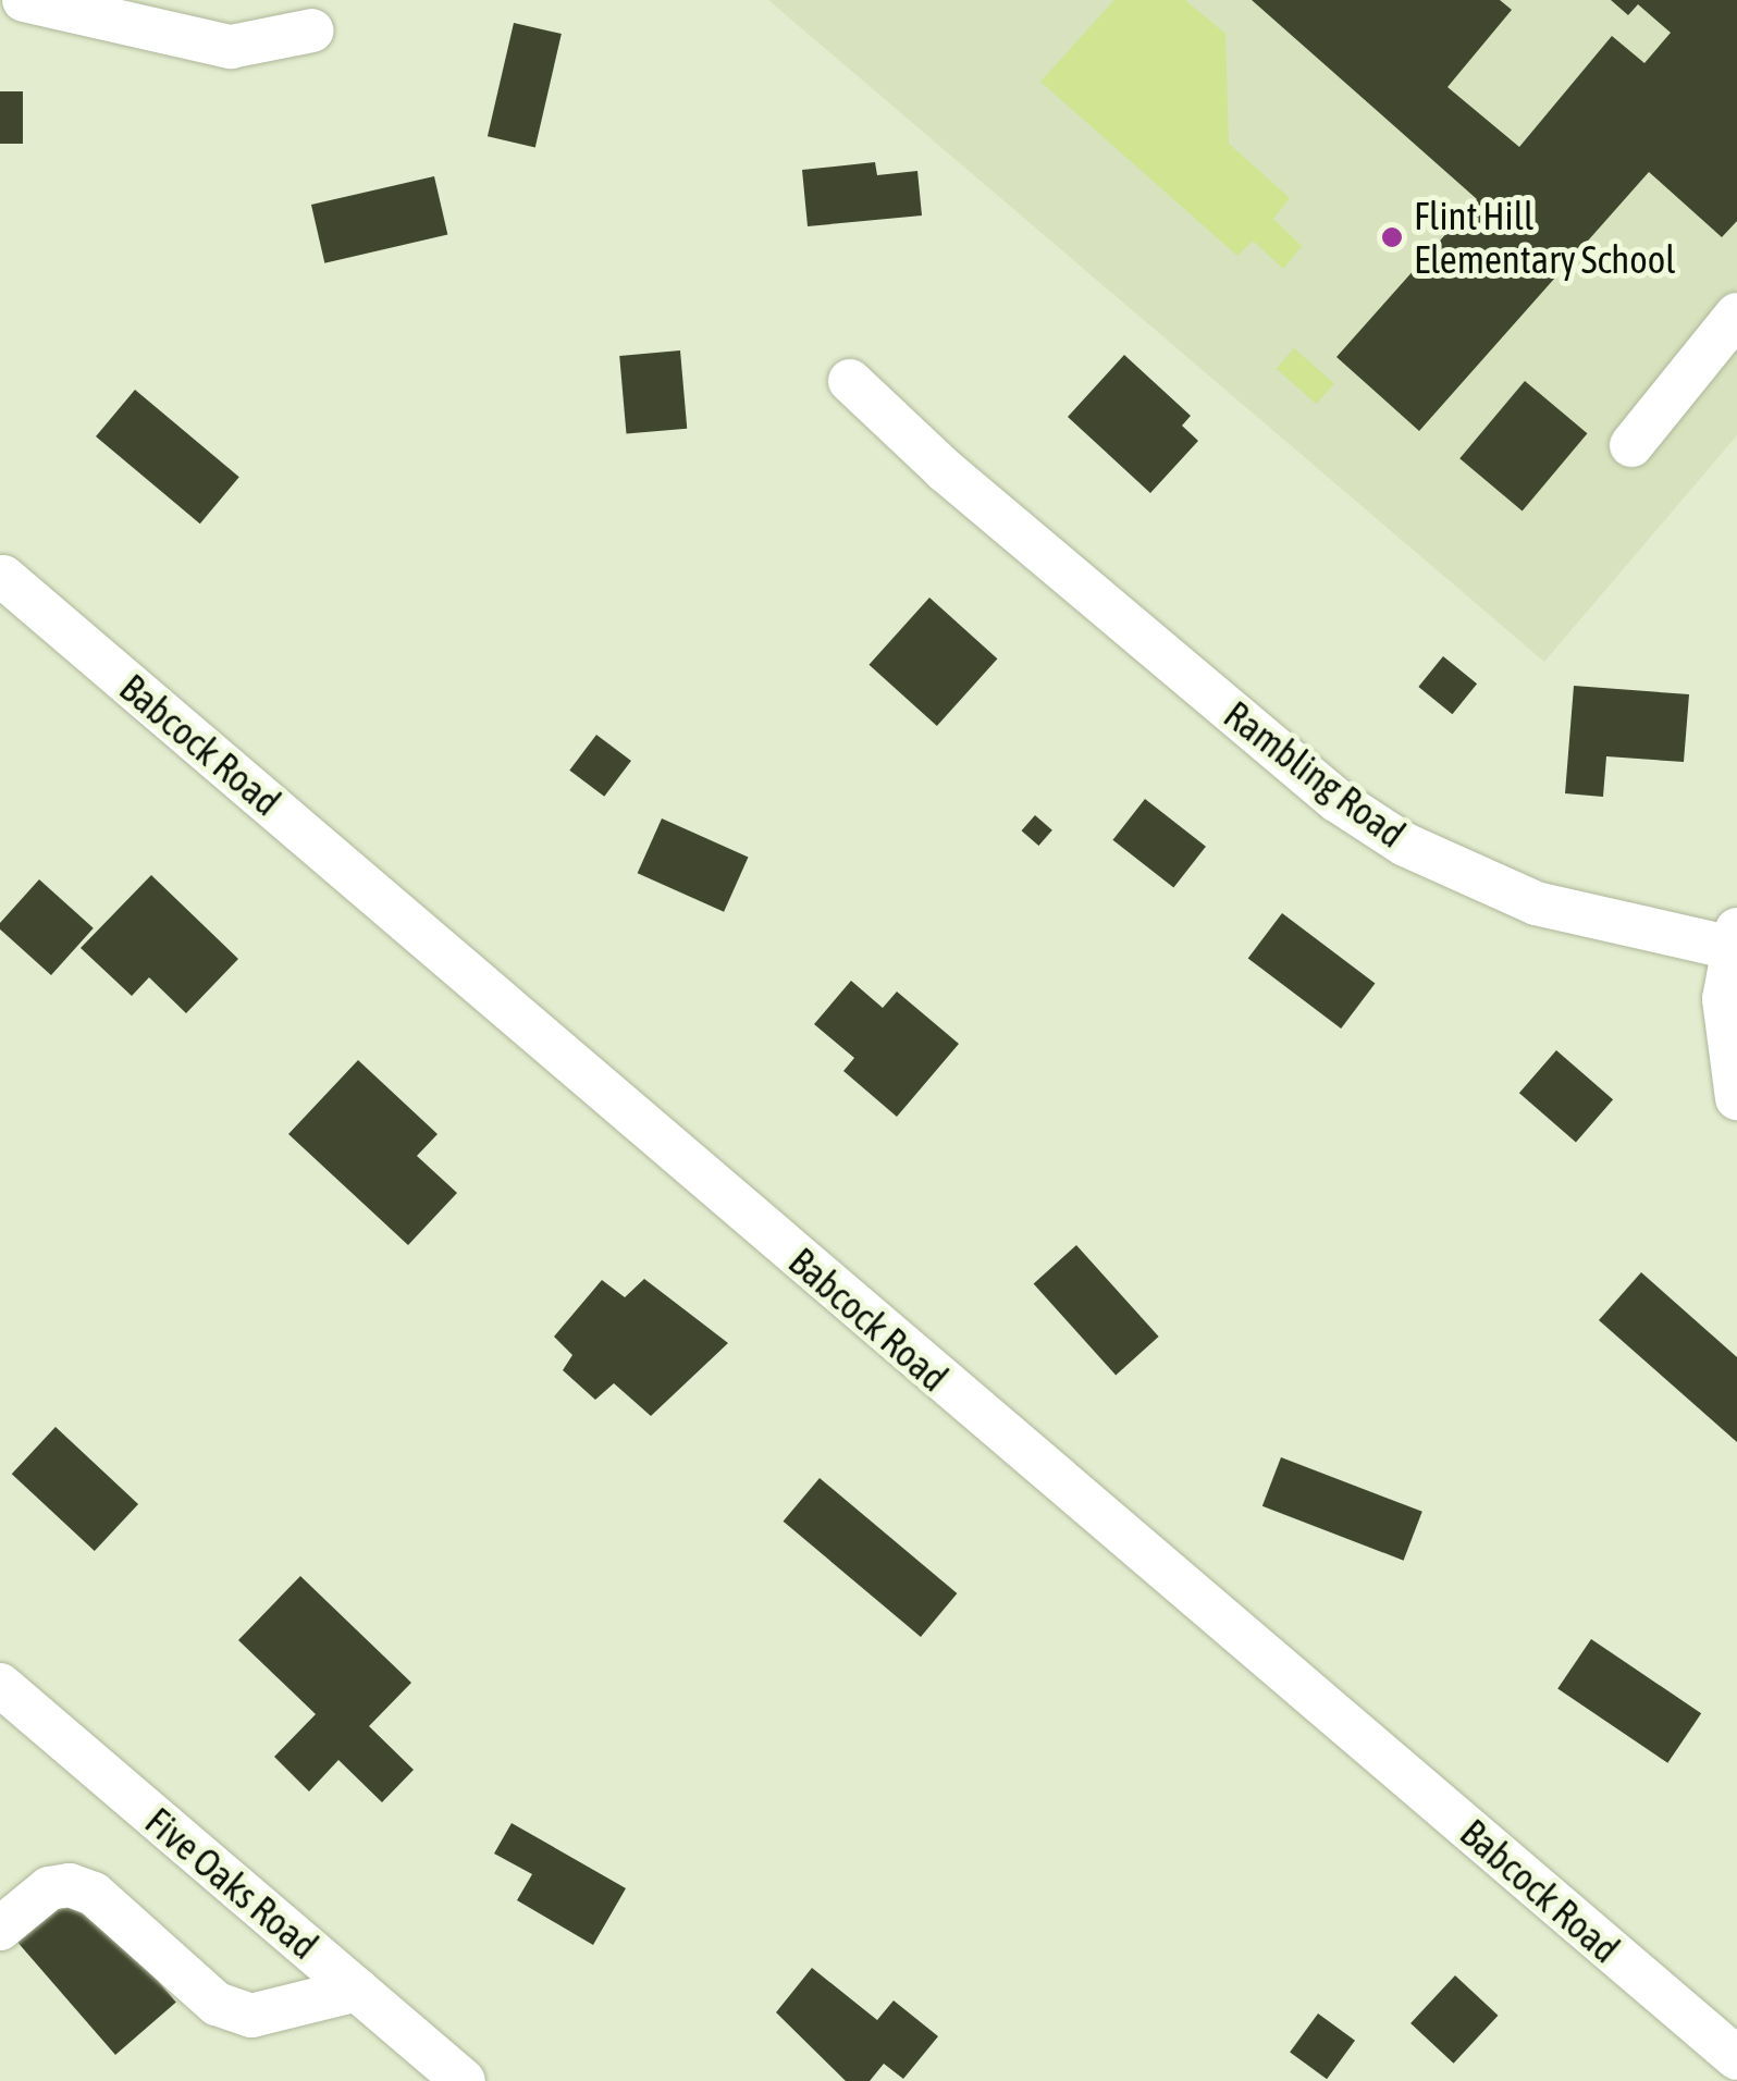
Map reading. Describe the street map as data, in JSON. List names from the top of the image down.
{
  "streets": {
    "street": ["Babcock Road", "Rambling Road", "Five Oaks Road"]
  },
  "places": ["Flint Hill Elementary School"]
}
